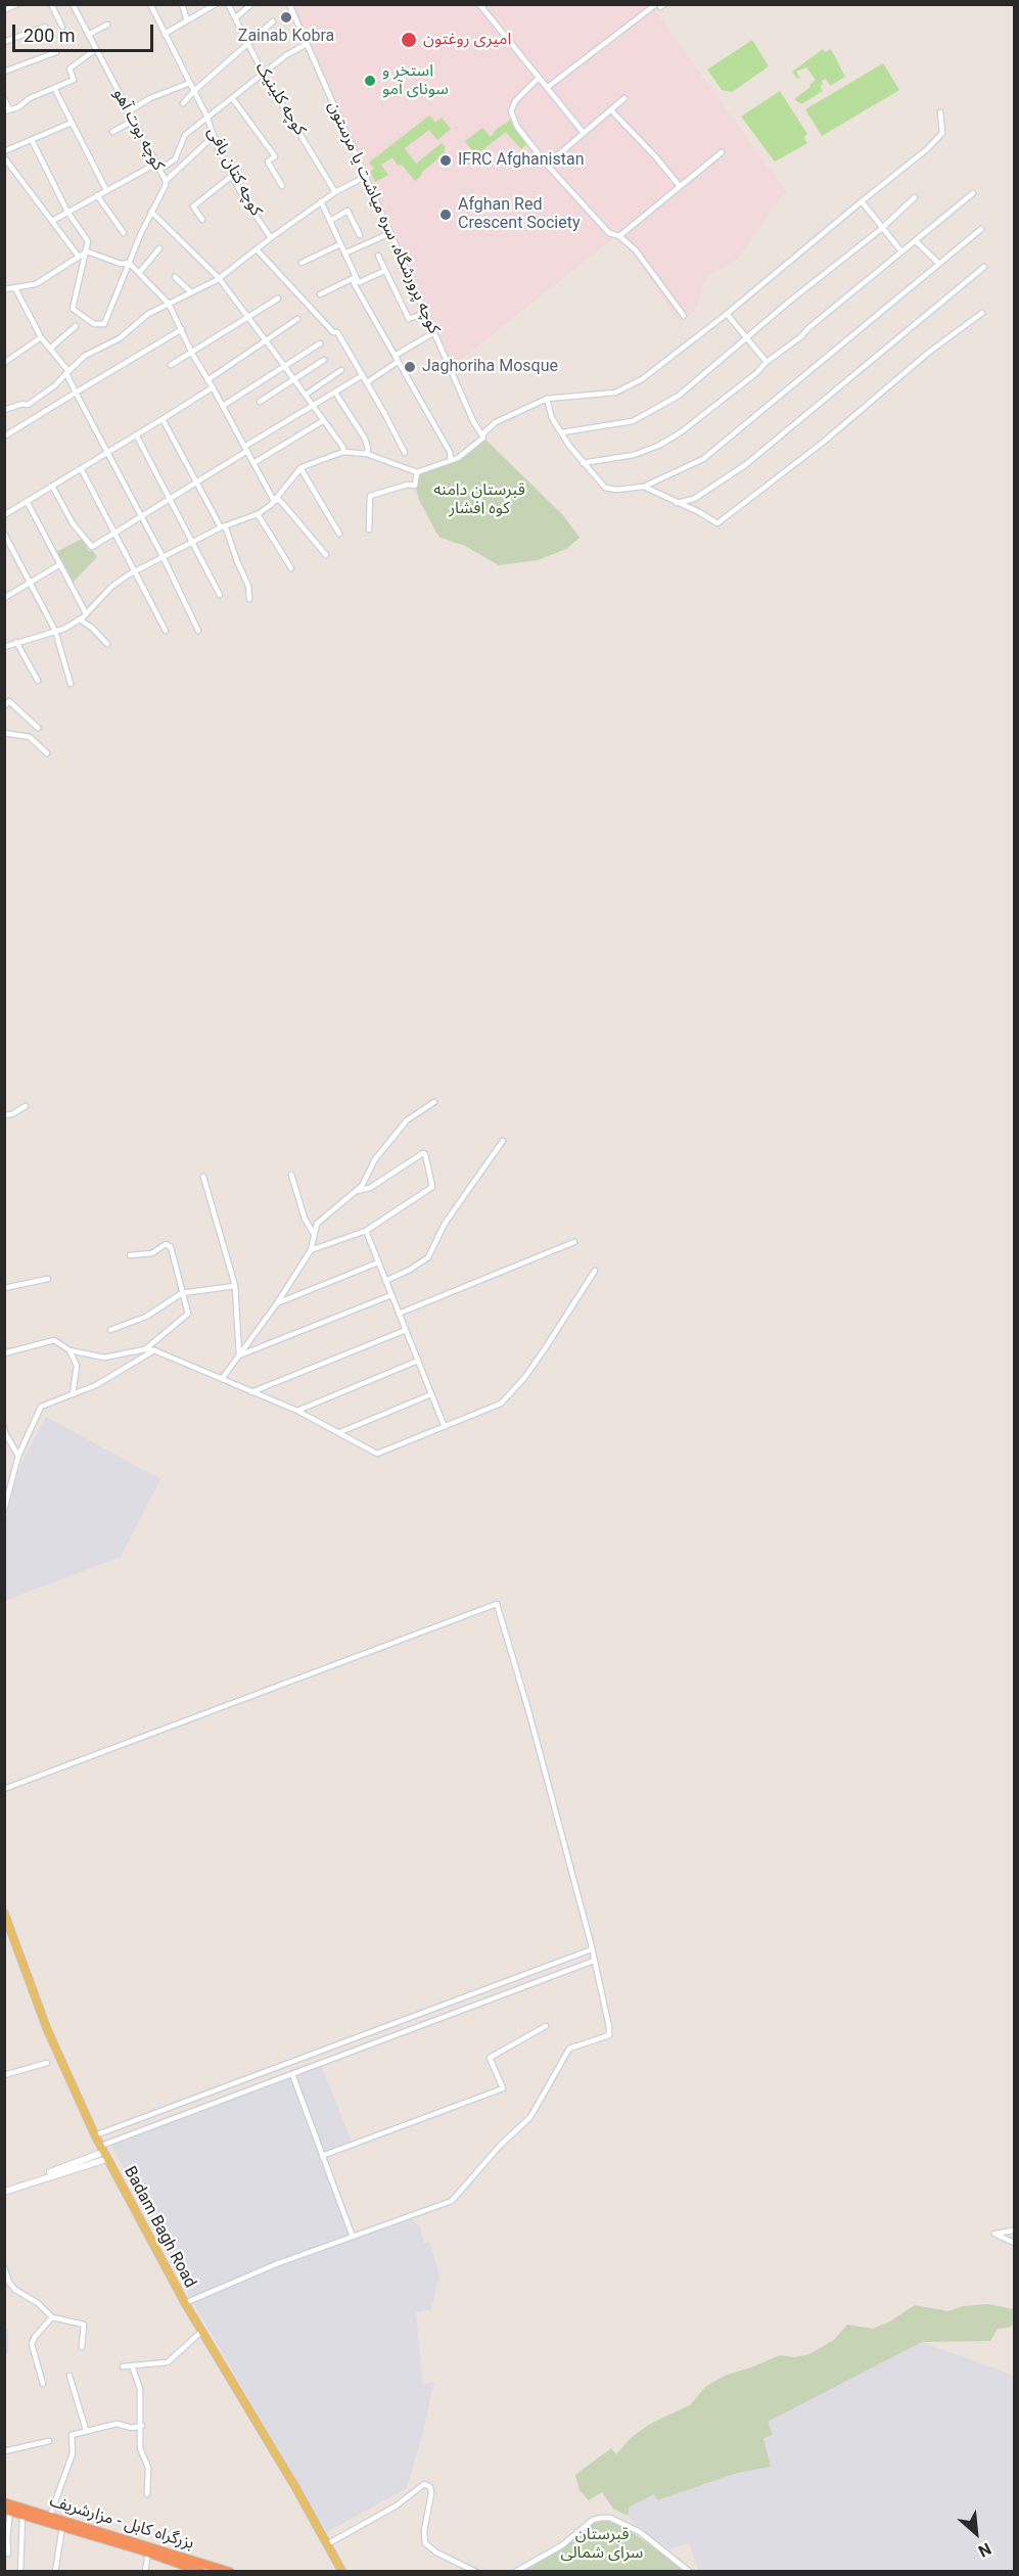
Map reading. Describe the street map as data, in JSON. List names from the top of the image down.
{
  "streets": {
    "highway": ["بزرگراه کابل - مزارشریف"],
    "main road": ["Badam Bagh Road"],
    "street": [
      "کوچه کلینیک",
      "کوچه بوت آهو",
      "کوچه کتان بافی",
      "کوچه پرورشگاه، سره میاشت یا مرستون"
    ]
  },
  "parks": ["قبرستان دامنه کوه افشار", "قبرستان سرای شمالی"],
  "places": [
    "Zainab Kobra",
    "امیری روغتون",
    "استخر و سونای آمو",
    "IFRC Afghanistan",
    "Afghan Red Crescent Society",
    "Jaghoriha Mosque"
  ],
  "scale_bar": "200 m",
  "north": "bottom right"
}
